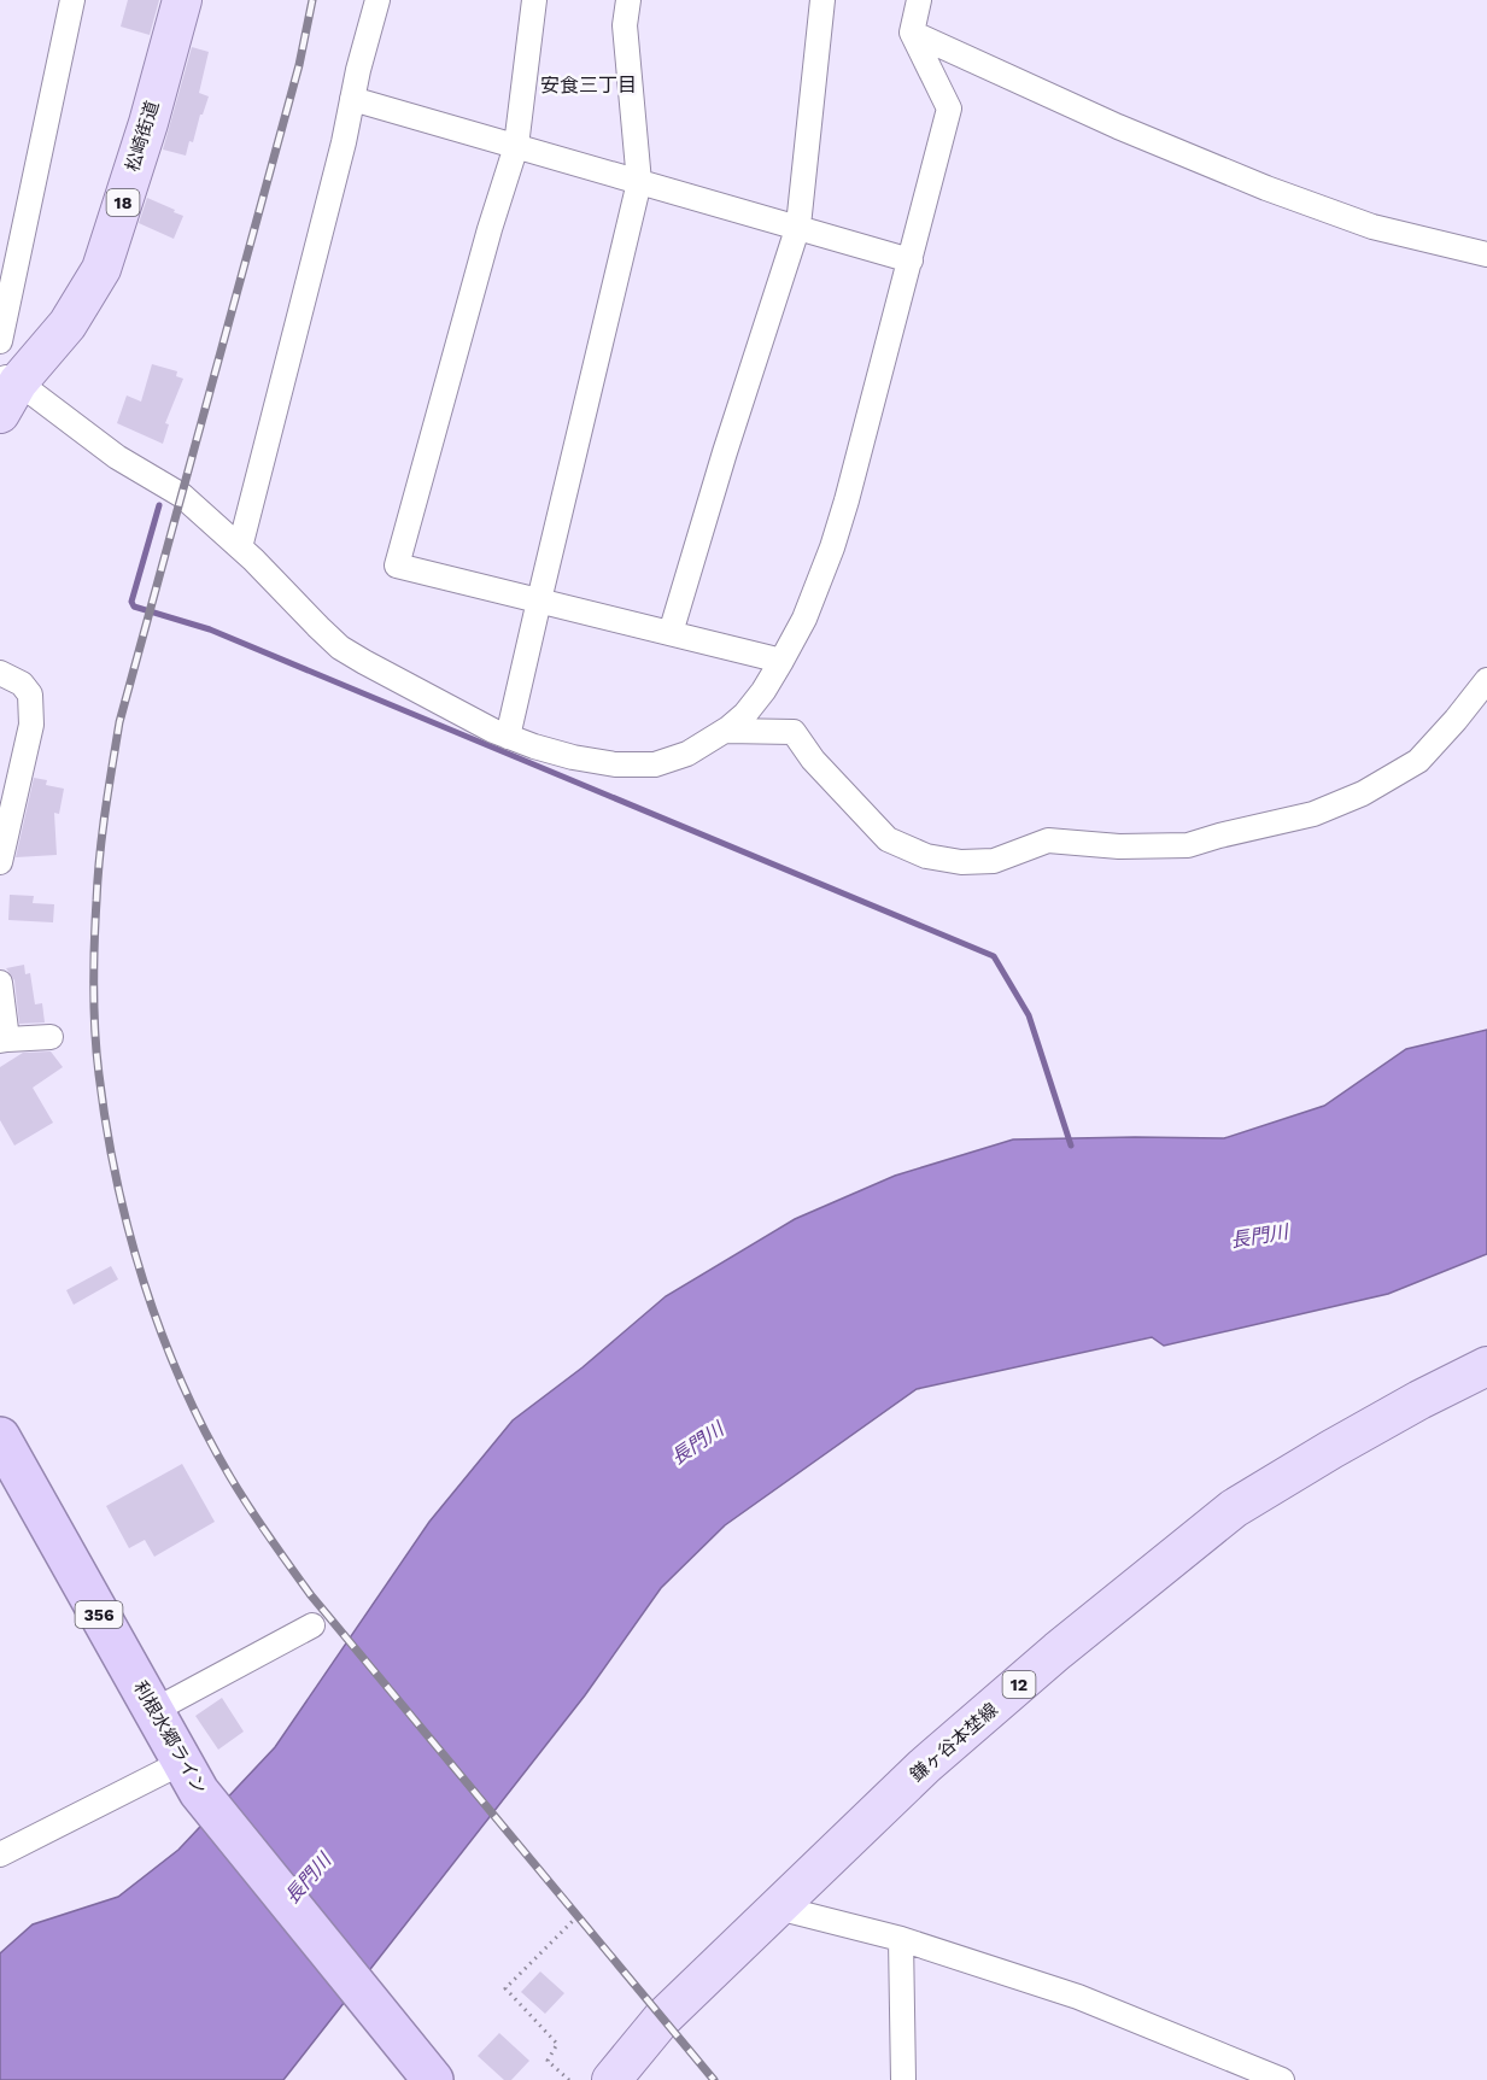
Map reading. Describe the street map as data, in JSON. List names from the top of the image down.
{
  "streets": {
    "highway": ["356", "利根水郷ライン"],
    "main road": [
      "松崎街道",
      "18",
      "12",
      "鎌ヶ谷本埜線"
    ]
  },
  "districts": ["安食三丁目"],
  "water": ["長門川"]
}
